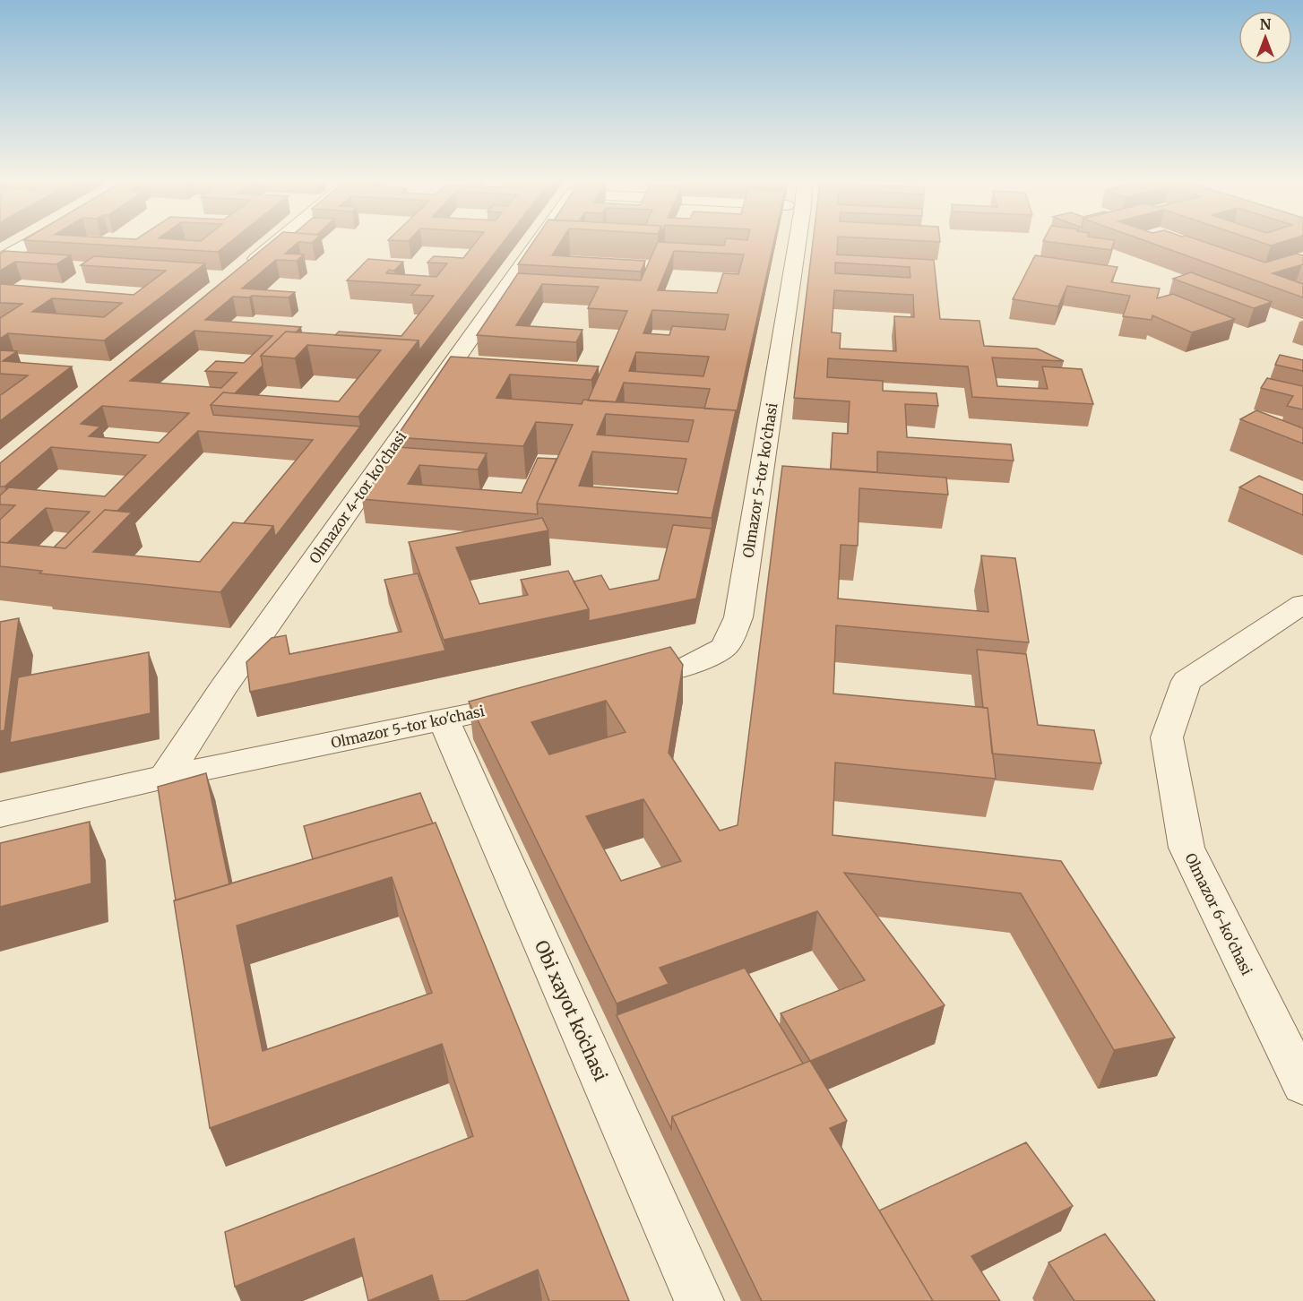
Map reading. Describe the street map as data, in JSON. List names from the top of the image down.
{
  "streets": {
    "street": [
      "Olmazor 5-tor ko'chasi",
      "Olmazor 4-tor ko'chasi",
      "Olmazor 6-ko'chasi",
      "Obi xayot koʻchasi"
    ]
  },
  "crossings": [
    ["Olmazor 5-tor ko'chasi", "Olmazor 4-tor ko'chasi"],
    ["Olmazor 5-tor ko'chasi", "Obi xayot koʻchasi"]
  ],
  "north": "top"
}
